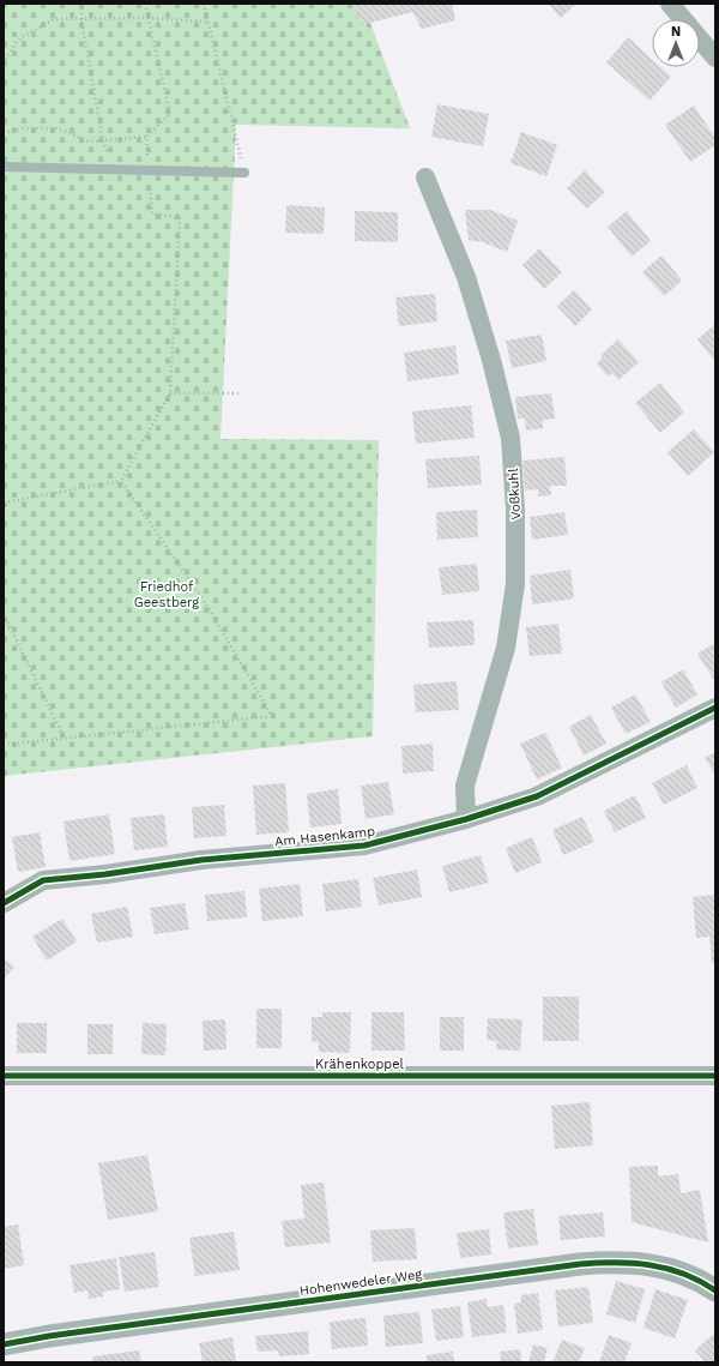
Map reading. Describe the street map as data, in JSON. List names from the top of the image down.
{
  "streets": {
    "street": [
      "Voßkuhl",
      "Am Hasenkamp",
      "Krähenkoppel",
      "Hohenwedeler Weg"
    ]
  },
  "crossings": [
    ["Voßkuhl", "Am Hasenkamp"]
  ],
  "parks": ["Friedhof Geestberg"],
  "north": "top"
}
